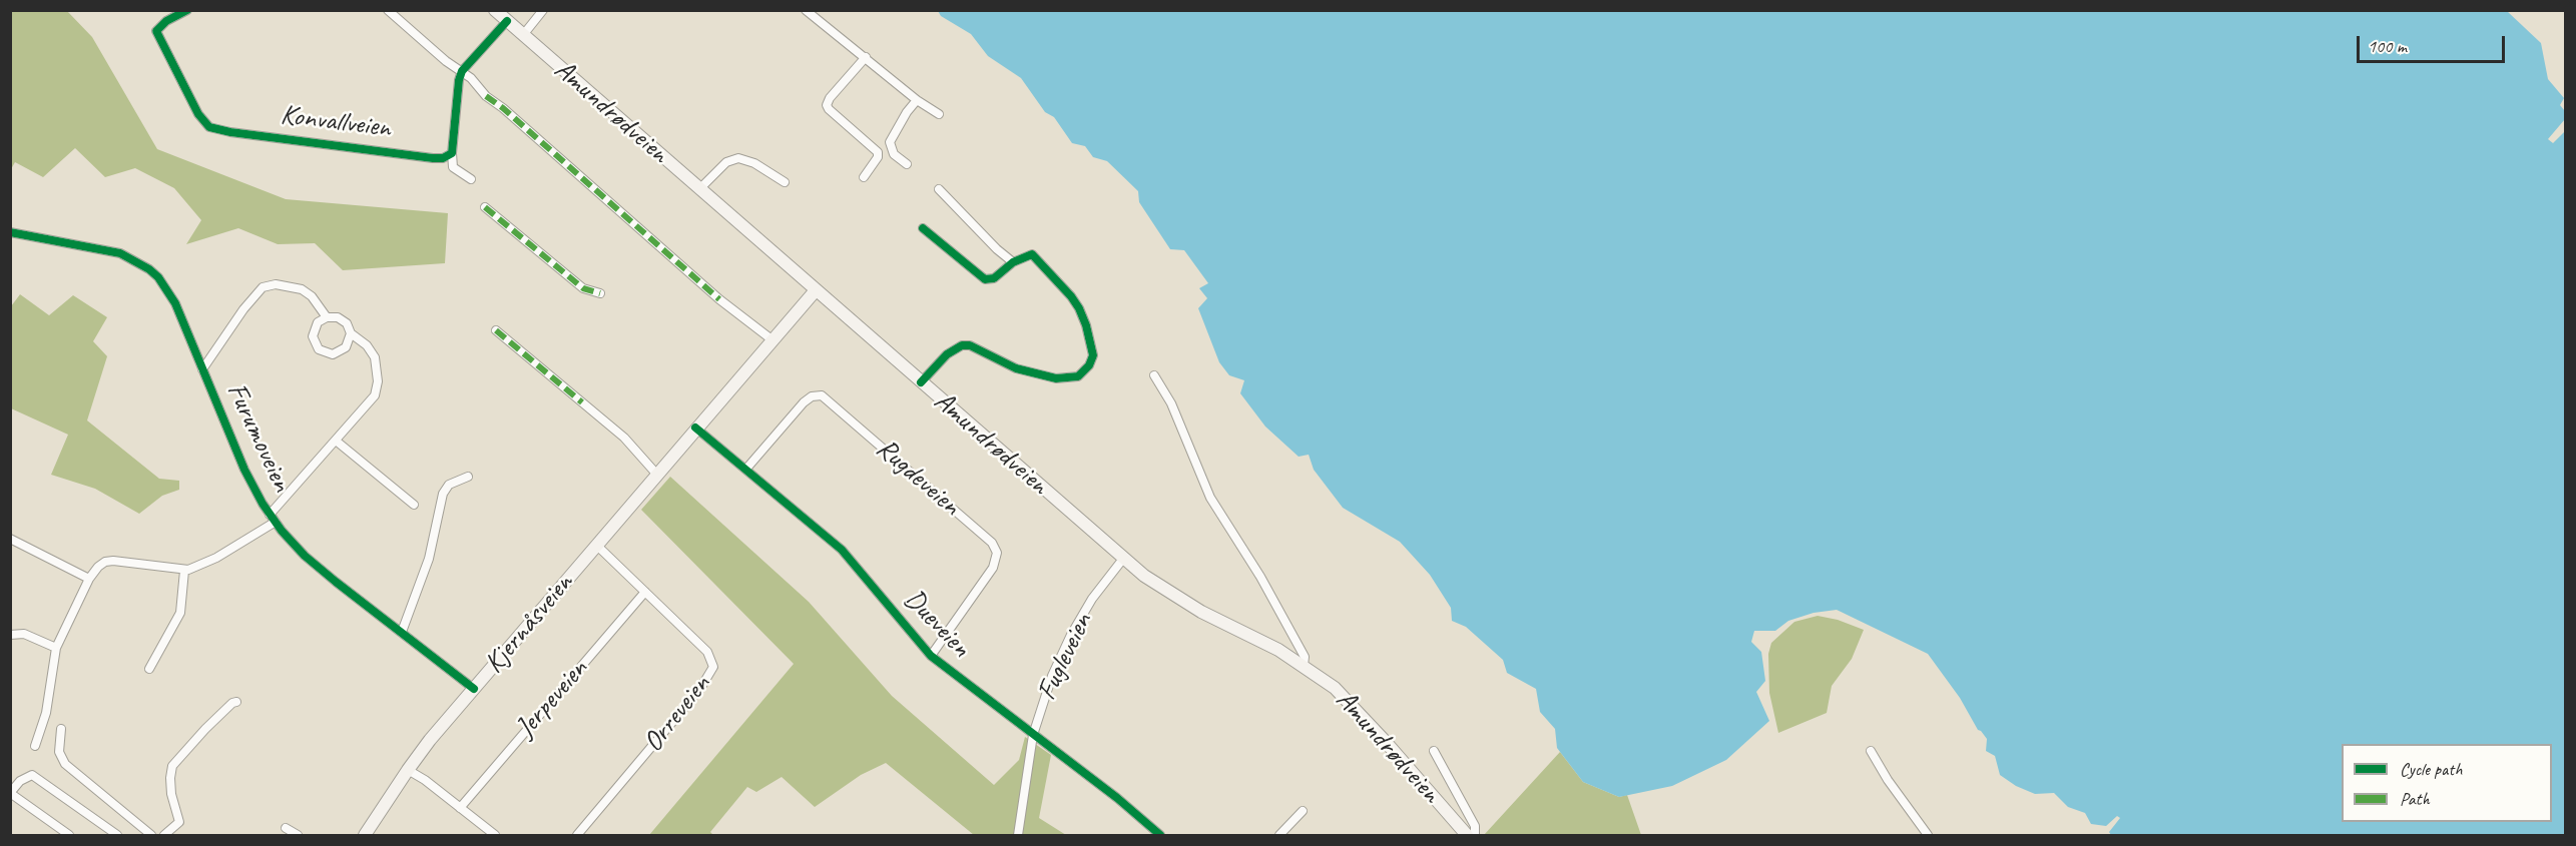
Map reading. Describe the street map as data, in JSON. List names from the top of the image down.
{
  "streets": {
    "main road": ["Amundrødveien", "Kjernåsveien"],
    "street": [
      "Konvallveien",
      "Furumoveien",
      "Rugdeveien",
      "Dueveien",
      "Fugleveien",
      "Jerpeveien",
      "Orreveien"
    ]
  },
  "crossings": [
    ["Amundrødveien", "Kjernåsveien"],
    ["Amundrødveien", "Fugleveien"],
    ["Furumoveien", "Kjernåsveien"],
    ["Rugdeveien", "Dueveien"],
    ["Kjernåsveien", "Dueveien"],
    ["Kjernåsveien", "Orreveien"],
    ["Dueveien", "Fugleveien"],
    ["Jerpeveien", "Orreveien"]
  ],
  "legend": ["Cycle path", "Path"],
  "scale_bar": "100 m"
}
